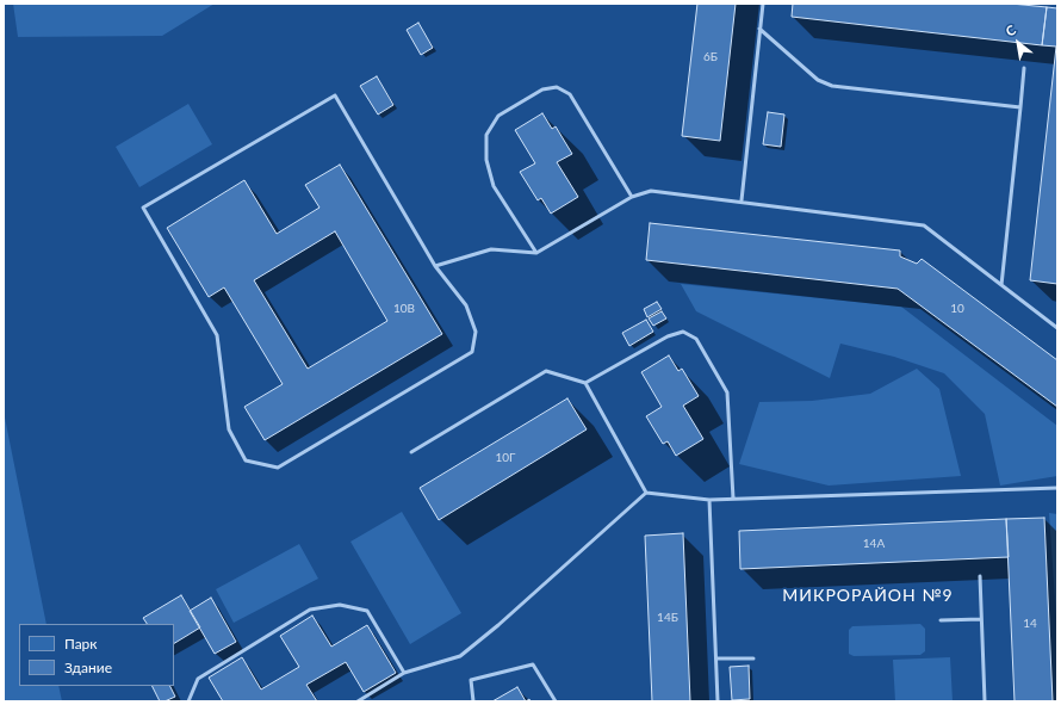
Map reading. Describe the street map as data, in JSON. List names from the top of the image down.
{
  "districts": ["МИКРОРАЙОН №9"],
  "house_numbers": [
    "6Б",
    "10В",
    "10",
    "10Г",
    "14А",
    "14Б",
    "14"
  ],
  "legend": ["Парк", "Здание"],
  "north": "top left"
}
